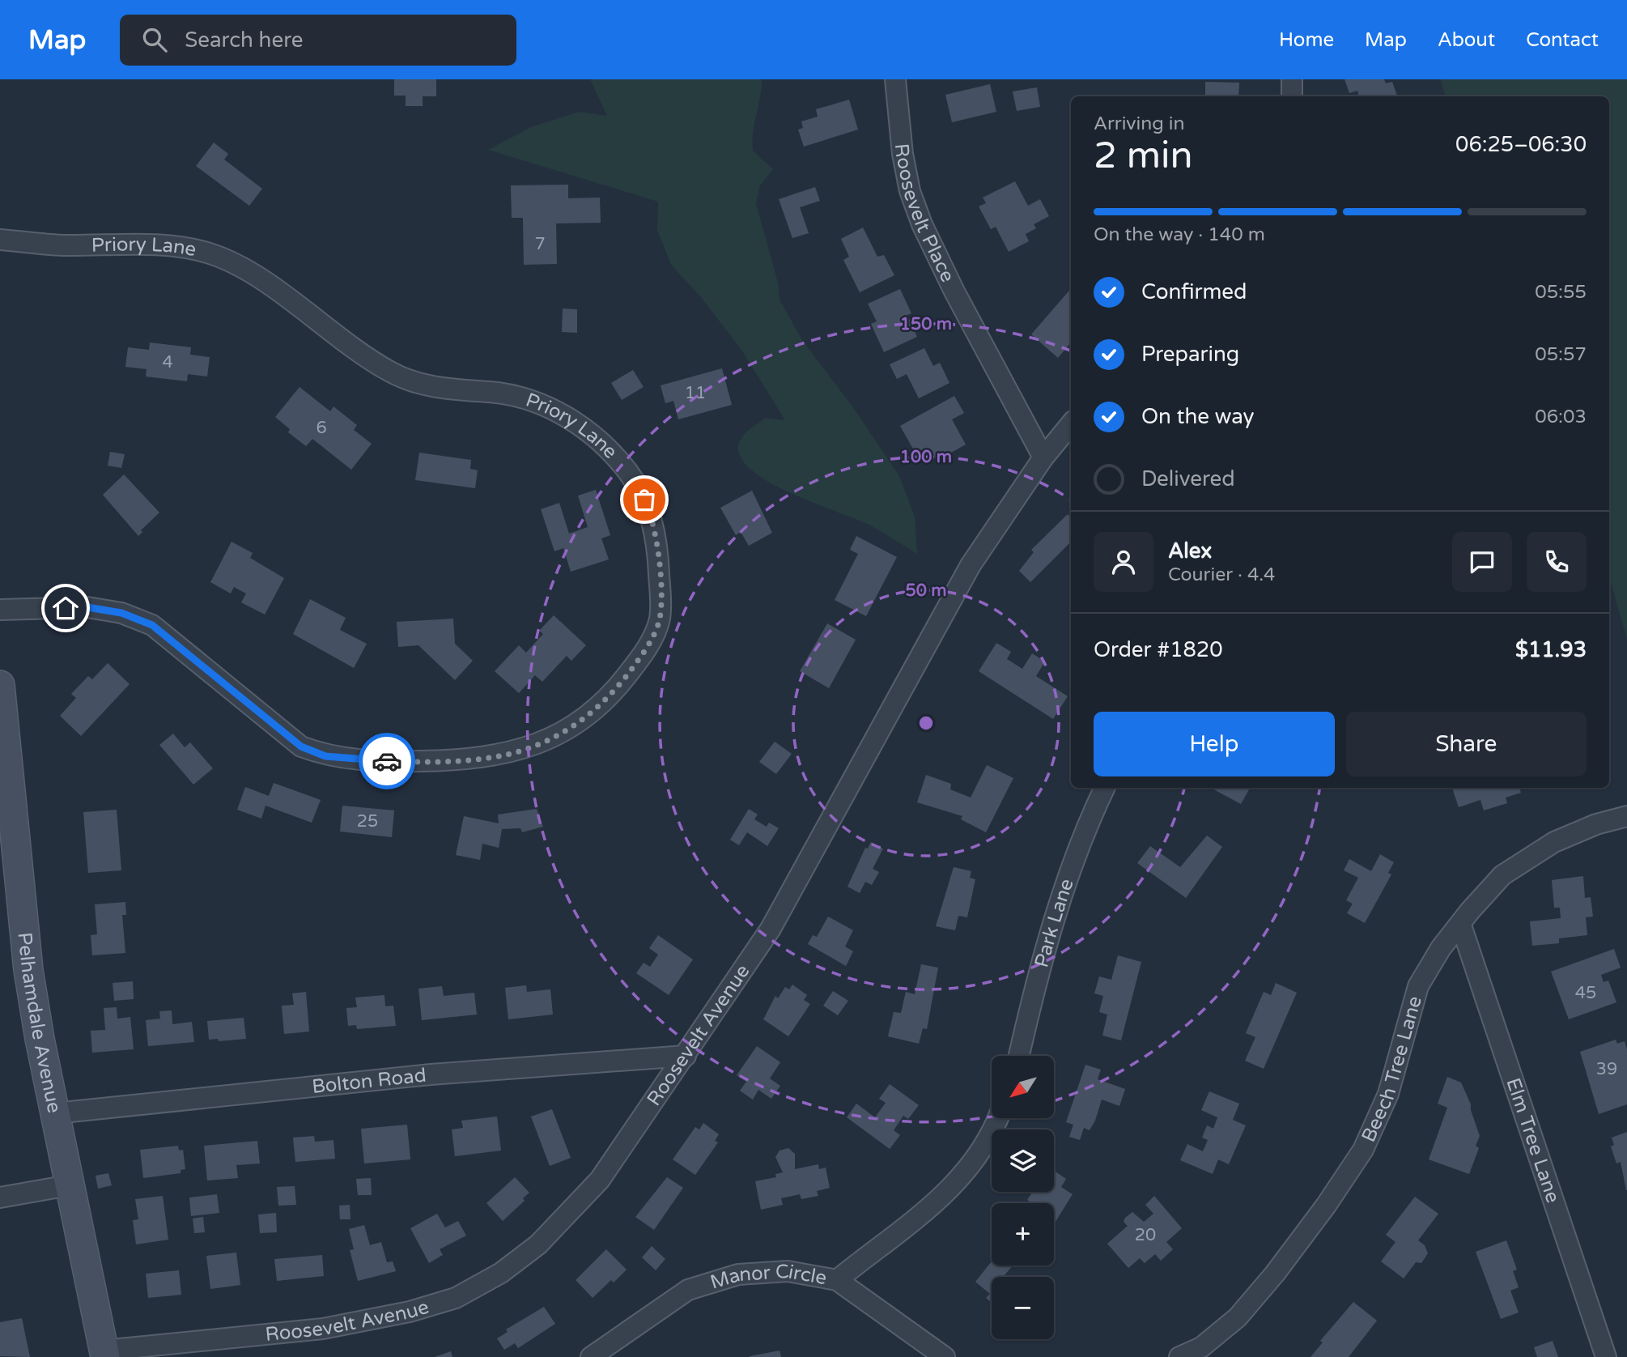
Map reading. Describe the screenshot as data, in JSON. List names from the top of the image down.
{
  "streets": {
    "street": [
      "Roosevelt Place",
      "Priory Lane",
      "Park Lane",
      "Pelhamdale Avenue",
      "Roosevelt Avenue",
      "Beech Tree Lane",
      "Bolton Road",
      "Elm Tree Lane",
      "Manor Circle"
    ]
  },
  "crossings": [
    ["Roosevelt Place", "Roosevelt Avenue"],
    ["Pelhamdale Avenue", "Roosevelt Avenue"],
    ["Pelhamdale Avenue", "Bolton Road"],
    ["Roosevelt Avenue", "Bolton Road"],
    ["Beech Tree Lane", "Elm Tree Lane"]
  ],
  "house_numbers": [
    "7",
    "4",
    "11",
    "6",
    "25",
    "45",
    "39",
    "20"
  ],
  "north": "bottom left",
  "page": {
    "header": "Map",
    "search": "Search here",
    "nav": [
      "Home",
      "Map",
      "About",
      "Contact"
    ],
    "heading": ["2 min", "Arriving in", "06:25–06:30"],
    "panel": [
      "Alex",
      "Courier · 4.4",
      "Order #1820",
      "$11.93"
    ],
    "bar": "On the way · 140 m",
    "list": [
      ["Confirmed", "05:55"],
      ["Preparing", "05:57"],
      ["On the way", "06:03"],
      "Delivered"
    ],
    "buttons": ["Help", "Share"],
    "map_buttons": ["+", "−"]
  },
  "rings": ["150 m", "100 m", "50 m"]
}
